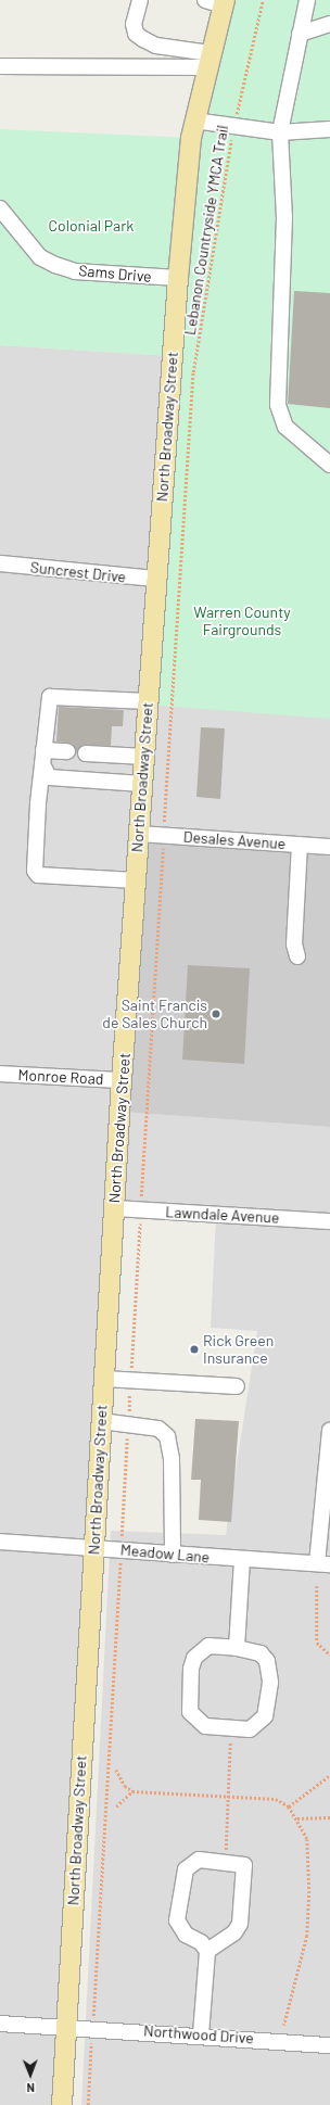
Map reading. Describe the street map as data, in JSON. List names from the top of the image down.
{
  "streets": {
    "main road": ["North Broadway Street"],
    "street": [
      "Sams Drive",
      "Suncrest Drive",
      "Desales Avenue",
      "Monroe Road",
      "Lawndale Avenue",
      "Meadow Lane",
      "Northwood Drive"
    ],
    "path": ["Lebanon Countryside YMCA Trail"]
  },
  "crossings": [
    ["Lebanon Countryside YMCA Trail", "Desales Avenue"],
    ["Lebanon Countryside YMCA Trail", "Lawndale Avenue"],
    ["Lebanon Countryside YMCA Trail", "Meadow Lane"],
    ["Lebanon Countryside YMCA Trail", "Northwood Drive"],
    ["Sams Drive", "North Broadway Street"],
    ["North Broadway Street", "Suncrest Drive"],
    ["North Broadway Street", "Desales Avenue"],
    ["North Broadway Street", "Monroe Road"],
    ["North Broadway Street", "Lawndale Avenue"],
    ["North Broadway Street", "Meadow Lane"],
    ["North Broadway Street", "Northwood Drive"]
  ],
  "parks": ["Colonial Park", "Warren County Fairgrounds"],
  "places": ["Saint Francis de Sales Church", "Rick Green Insurance"],
  "north": "bottom"
}
